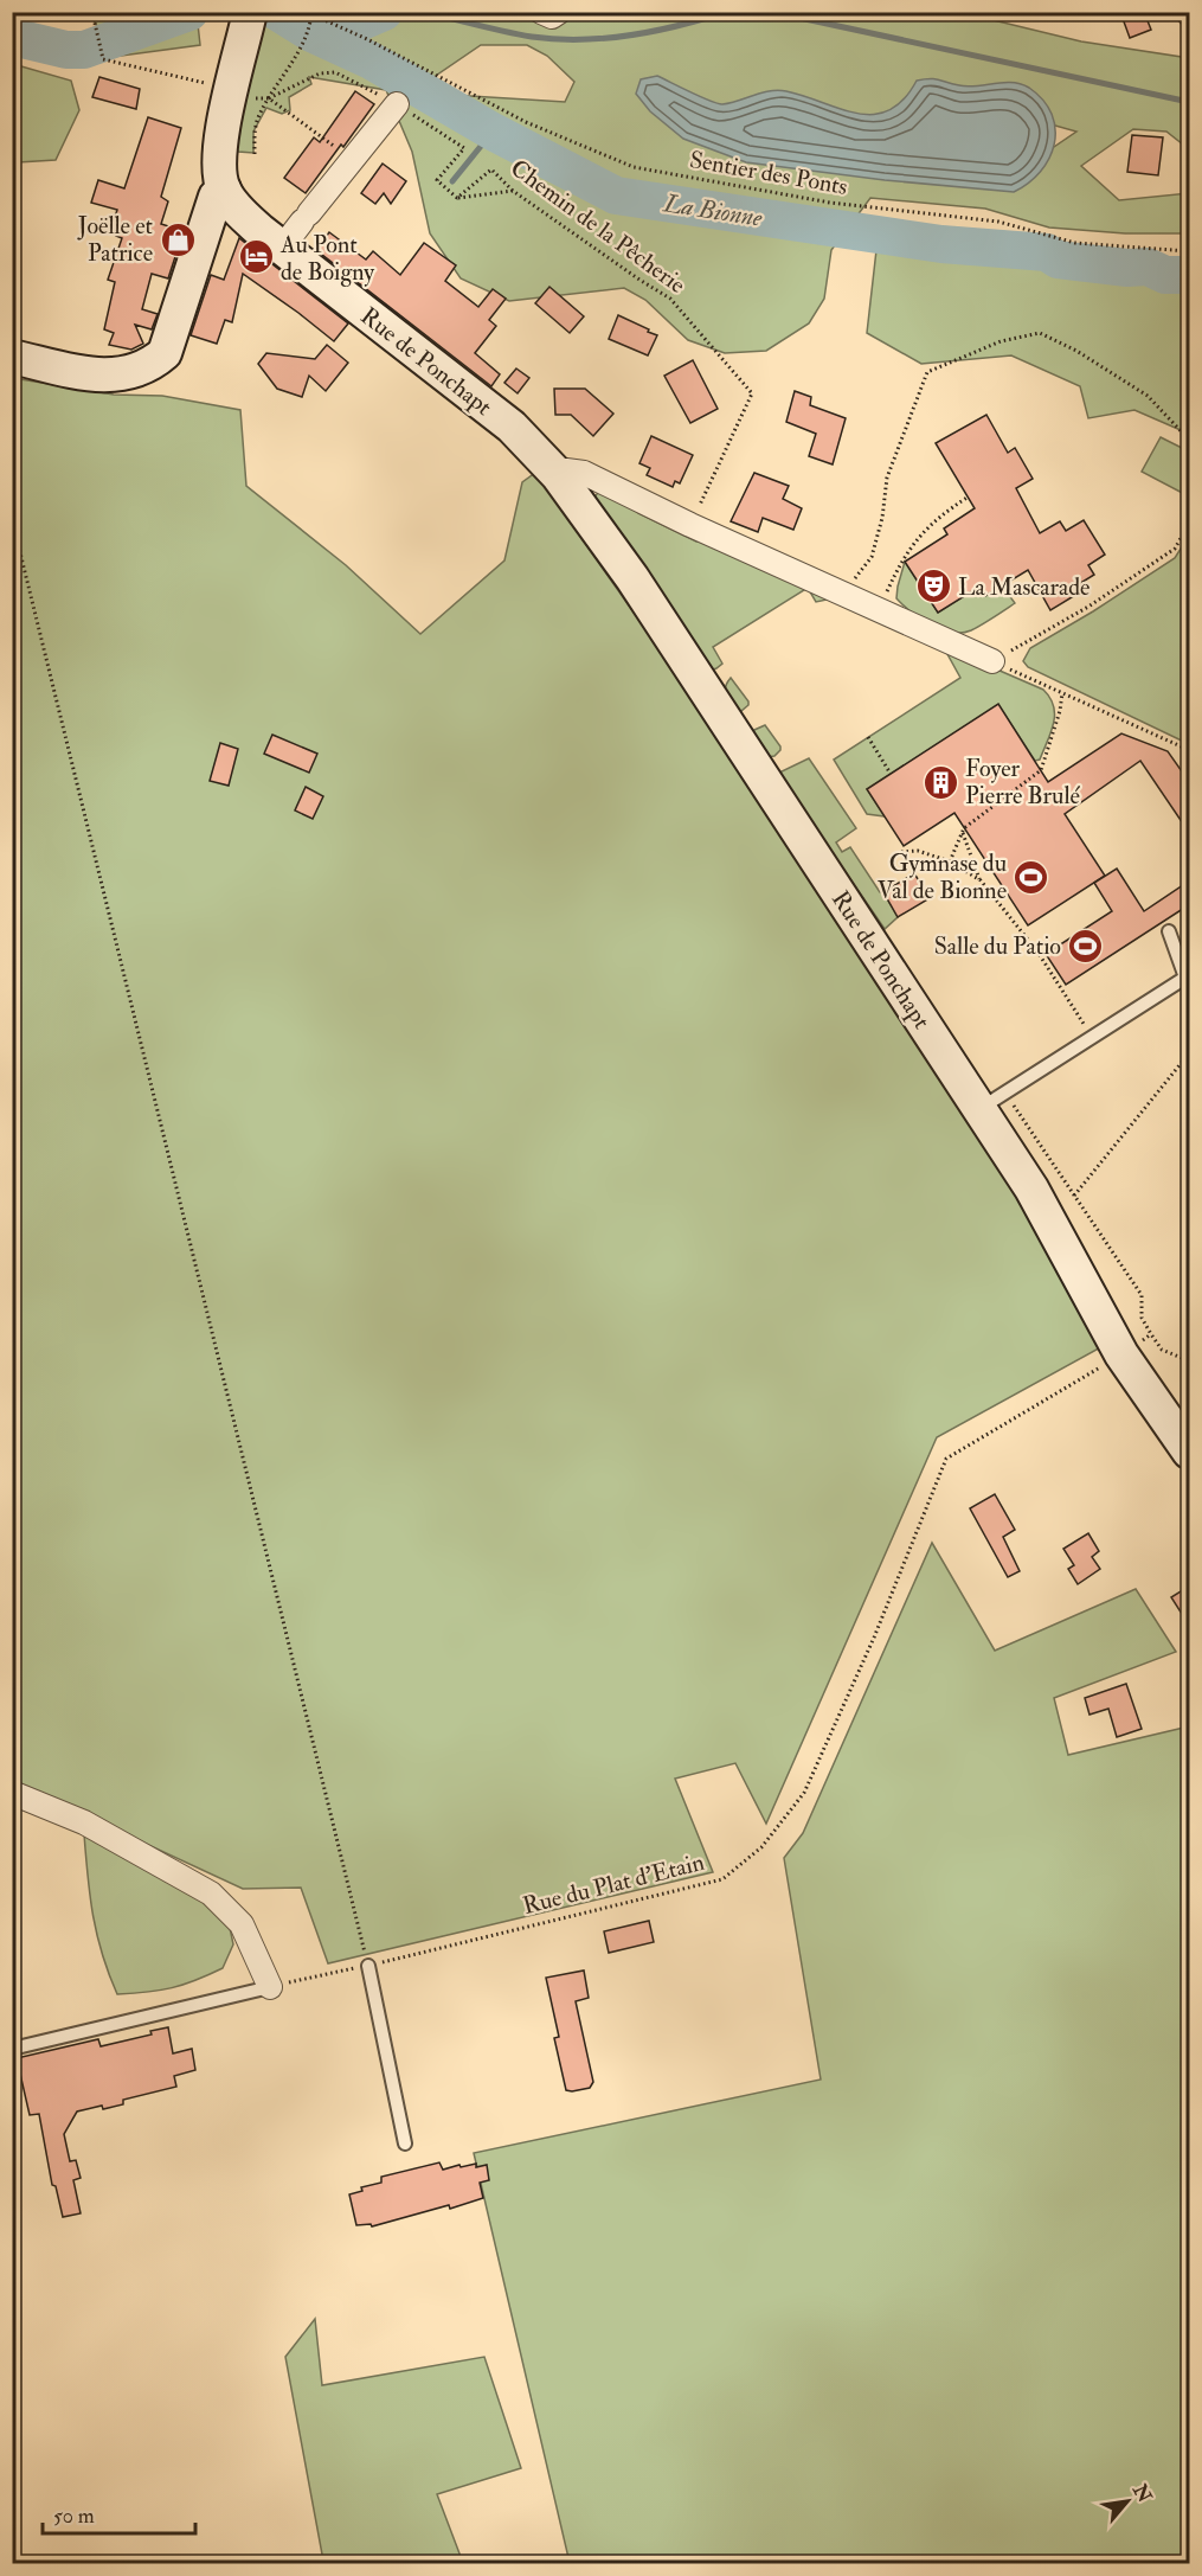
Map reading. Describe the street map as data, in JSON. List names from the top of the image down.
{
  "streets": {
    "street": ["Rue de Ponchapt"],
    "path": ["Sentier des Ponts", "Chemin de la Pêcherie", "Rue du Plat d'Etain"]
  },
  "crossings": [
    ["Rue de Ponchapt", "Rue du Plat d'Etain"]
  ],
  "water": ["La Bionne"],
  "places": {
    "shop": ["Joëlle et Patrice"],
    "hotel": ["Au Pont de Boigny"],
    "theatre": ["La Mascarade"],
    "building": ["Foyer Pierre Brulé"],
    "sports": ["Gymnase du Val de Bionne", "Salle du Patio"]
  },
  "scale_bar": "50 m",
  "north": "top right"
}
